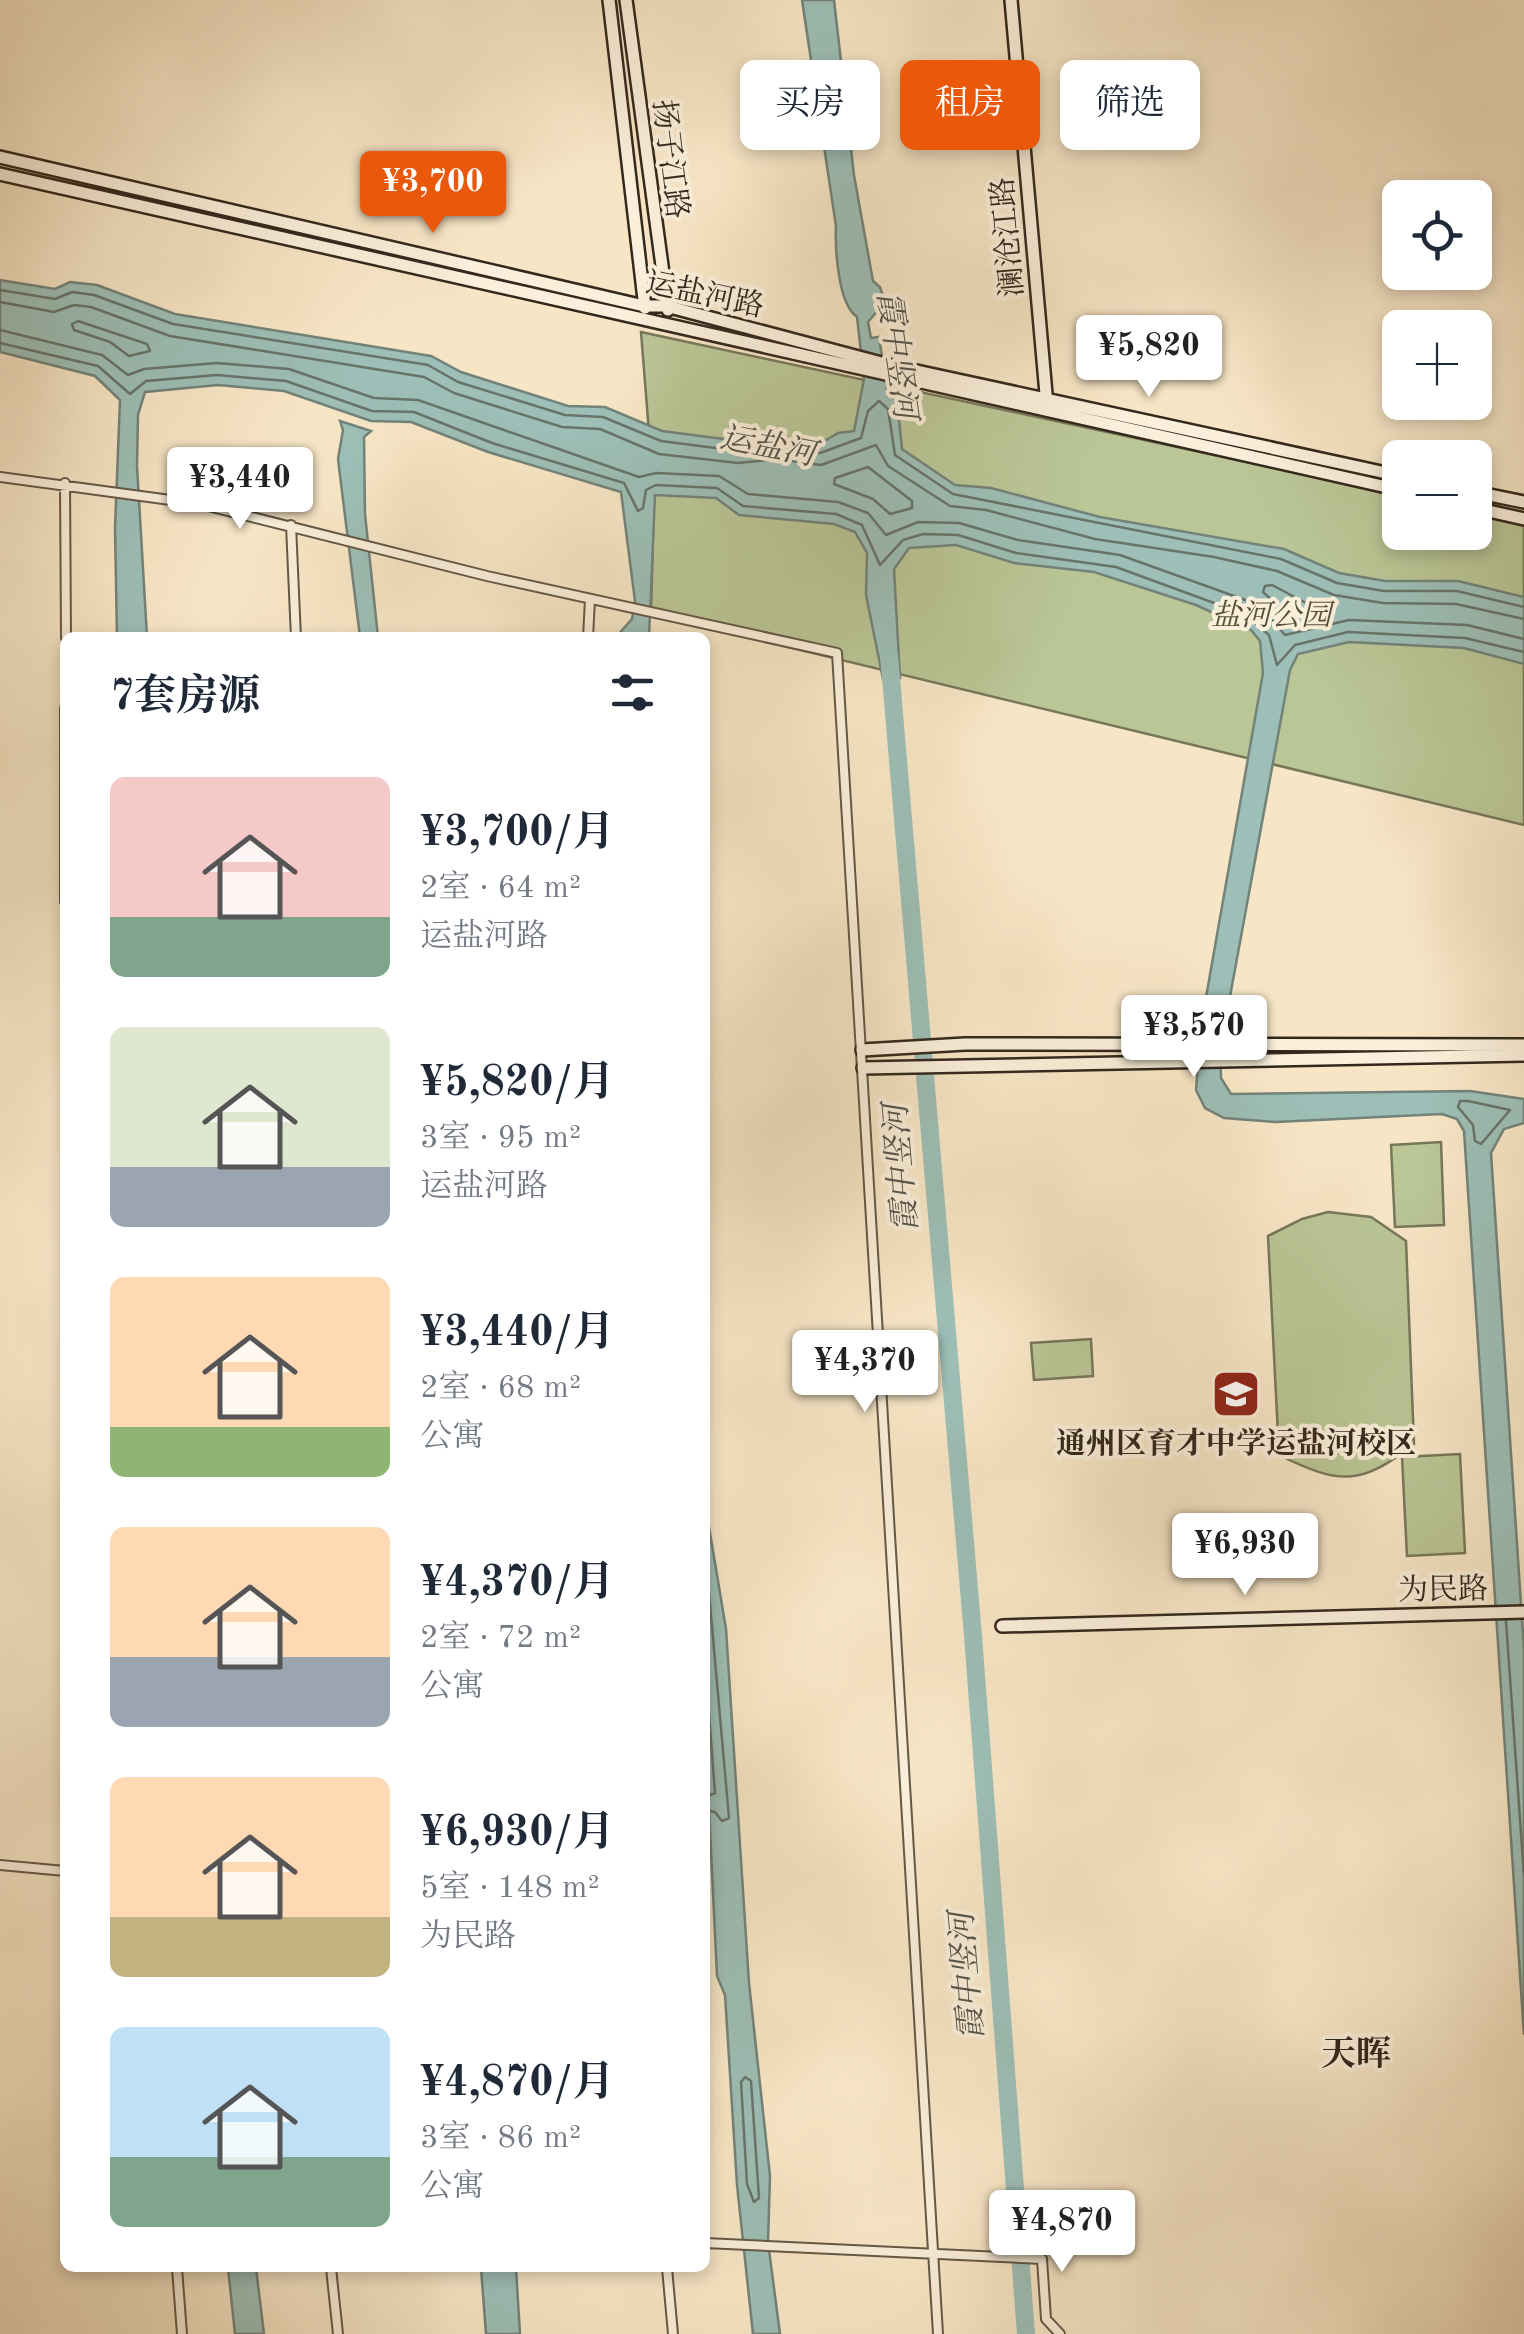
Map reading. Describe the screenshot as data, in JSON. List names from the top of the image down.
{
  "streets": {
    "main road": [
      "扬子江路",
      "澜沧江路",
      "运盐河路",
      "为民路"
    ]
  },
  "crossings": [
    ["扬子江路", "运盐河路"],
    ["澜沧江路", "运盐河路"]
  ],
  "districts": ["天晖"],
  "water": ["霞中竖河", "运盐河"],
  "parks": ["盐河公园"],
  "places": {
    "school or university": ["通州区育才中学运盐河校区"]
  },
  "page": {
    "chip": ["买房", "租房", "筛选"],
    "price": [
      "¥3,700",
      "¥5,820",
      "¥3,440",
      "¥3,570",
      "¥4,370",
      "¥6,930",
      "¥4,870"
    ],
    "map_buttons": ["+", "−"],
    "heading": "7套房源",
    "list": [
      {
        "name": "¥3,700/月",
        "note": "2室 · 64 m² · 运盐河路"
      },
      {
        "name": "¥5,820/月",
        "note": "3室 · 95 m² · 运盐河路"
      },
      {
        "name": "¥3,440/月",
        "note": "2室 · 68 m² · 公寓"
      },
      {
        "name": "¥4,370/月",
        "note": "2室 · 72 m² · 公寓"
      },
      {
        "name": "¥6,930/月",
        "note": "5室 · 148 m² · 为民路"
      },
      {
        "name": "¥4,870/月",
        "note": "3室 · 86 m² · 公寓"
      }
    ]
  }
}
